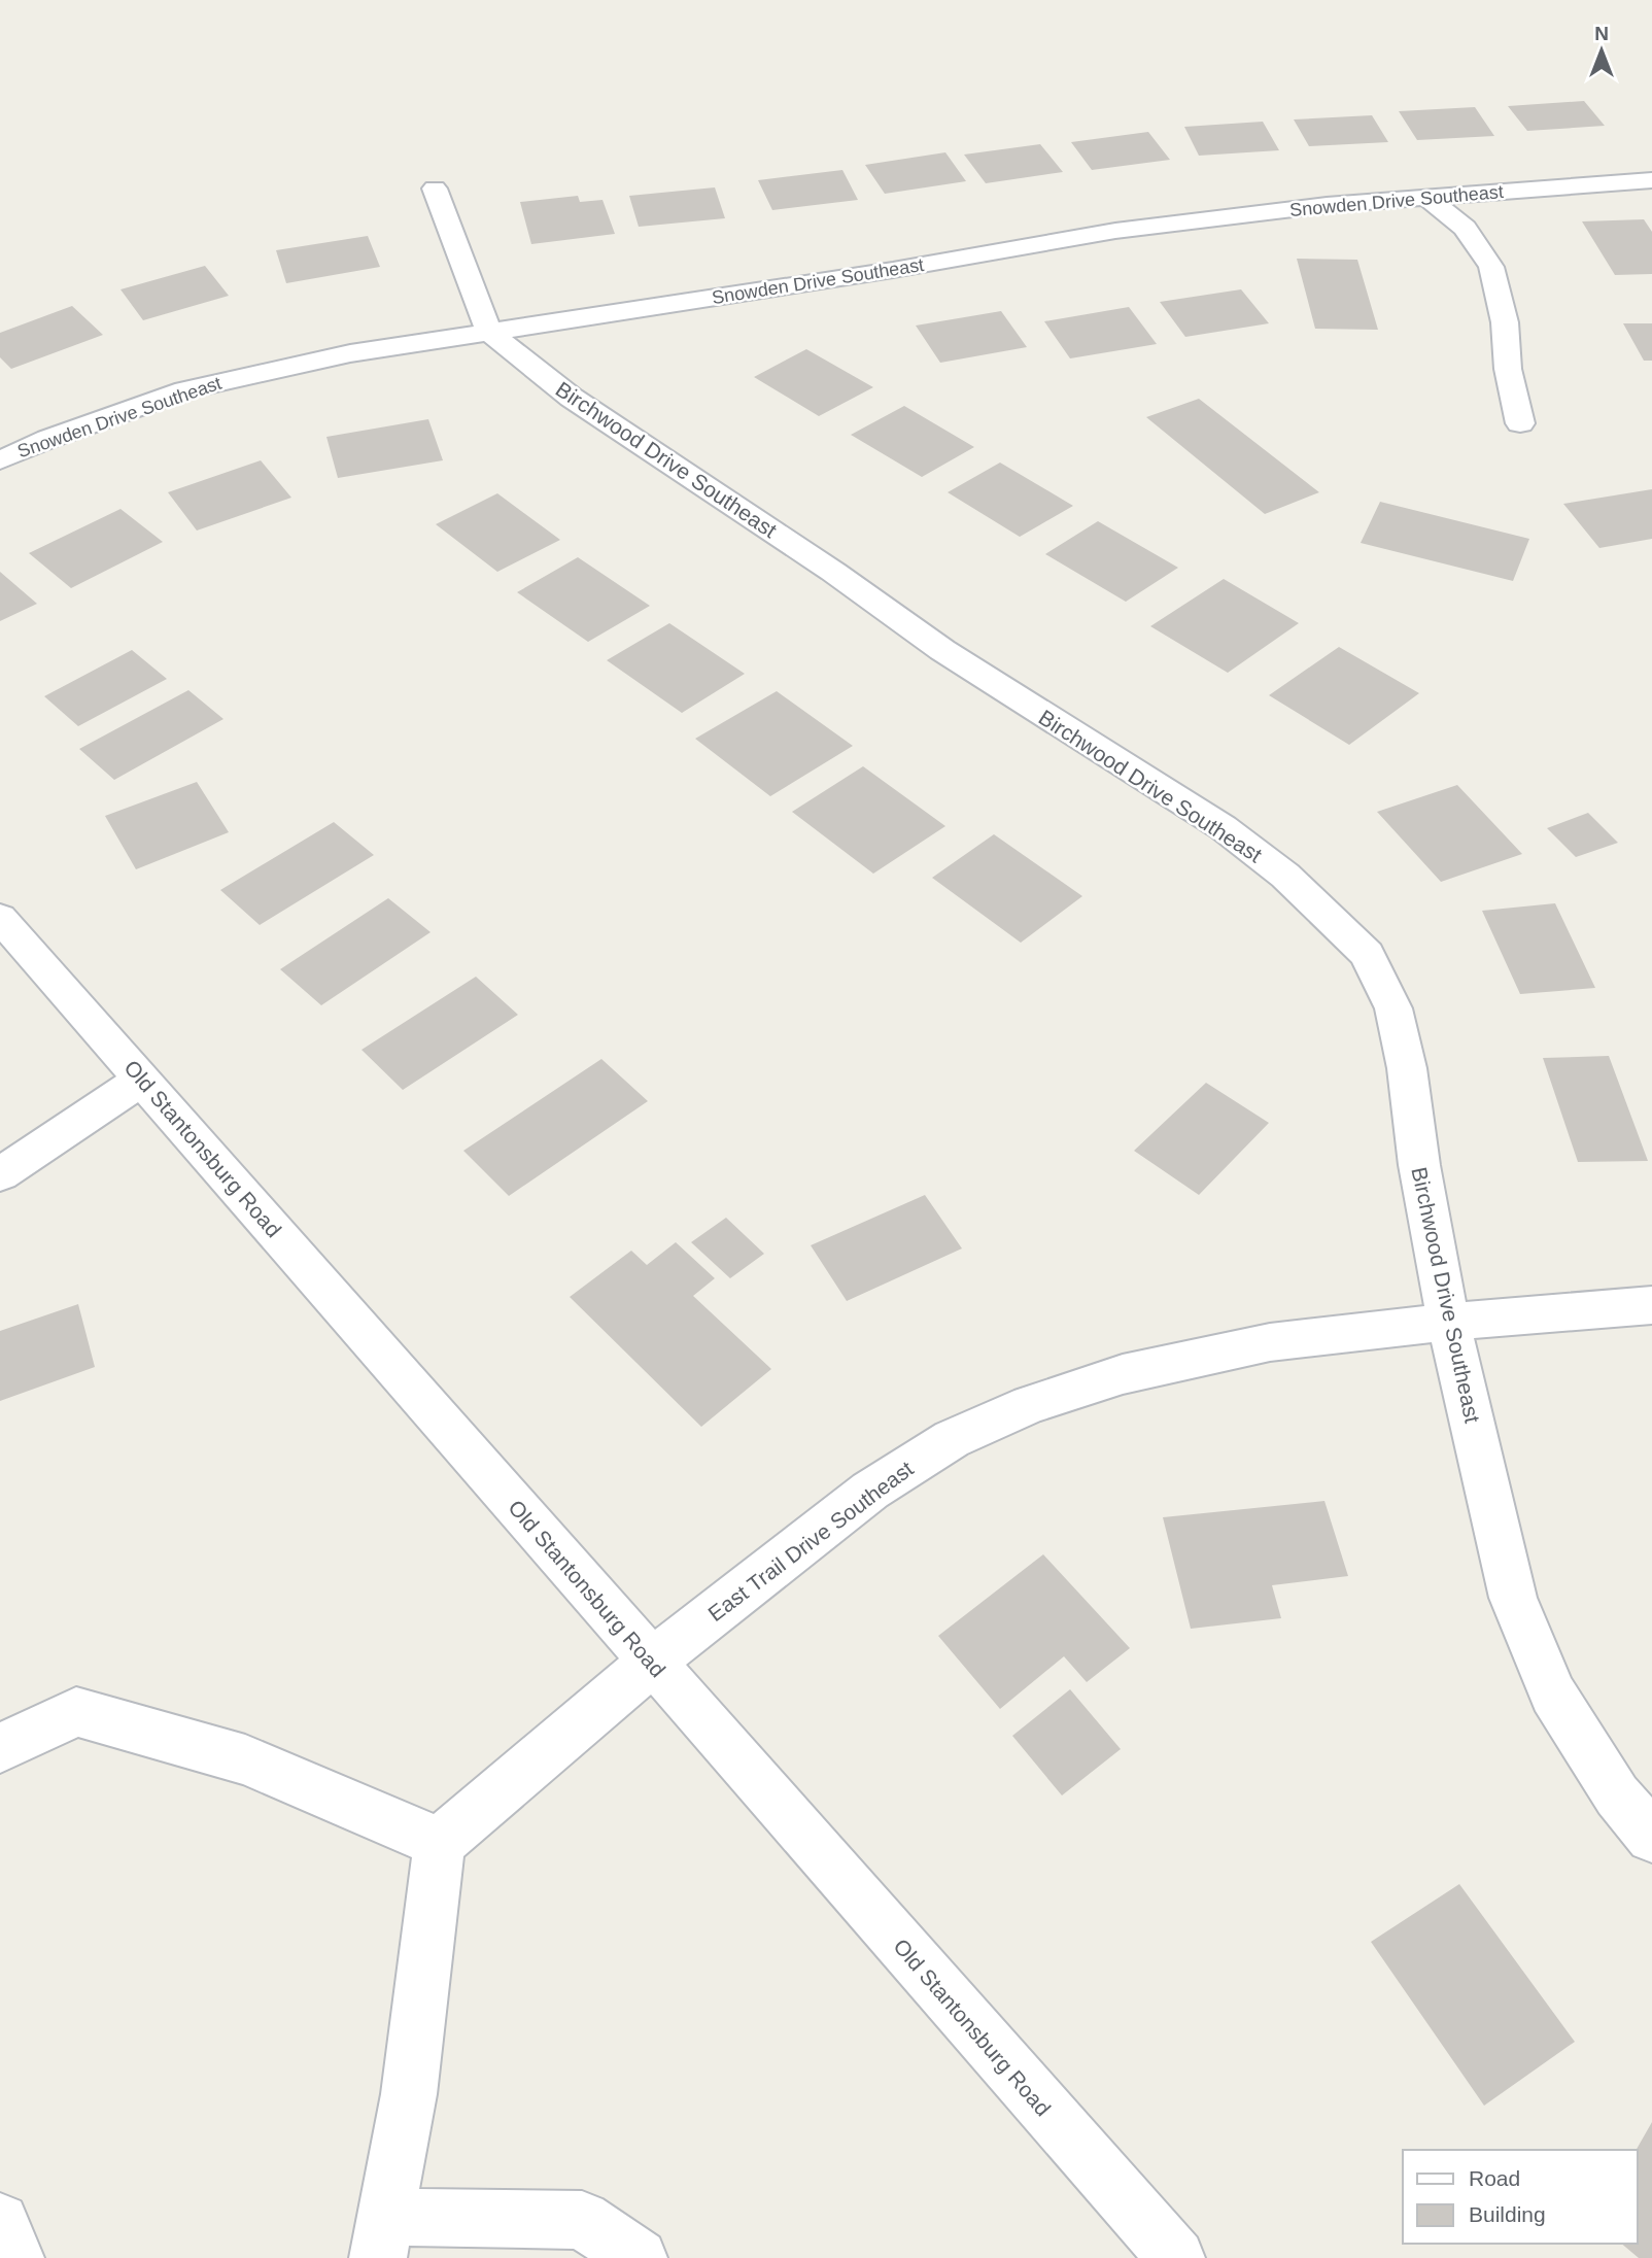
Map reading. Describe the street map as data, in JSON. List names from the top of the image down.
{
  "streets": {
    "street": [
      "Snowden Drive Southeast",
      "Birchwood Drive Southeast",
      "Old Stantonsburg Road",
      "East Trail Drive Southeast"
    ]
  },
  "crossings": [
    ["Snowden Drive Southeast", "Birchwood Drive Southeast"],
    ["Birchwood Drive Southeast", "East Trail Drive Southeast"],
    ["Old Stantonsburg Road", "East Trail Drive Southeast"]
  ],
  "legend": ["Road", "Building"],
  "north": "top"
}
